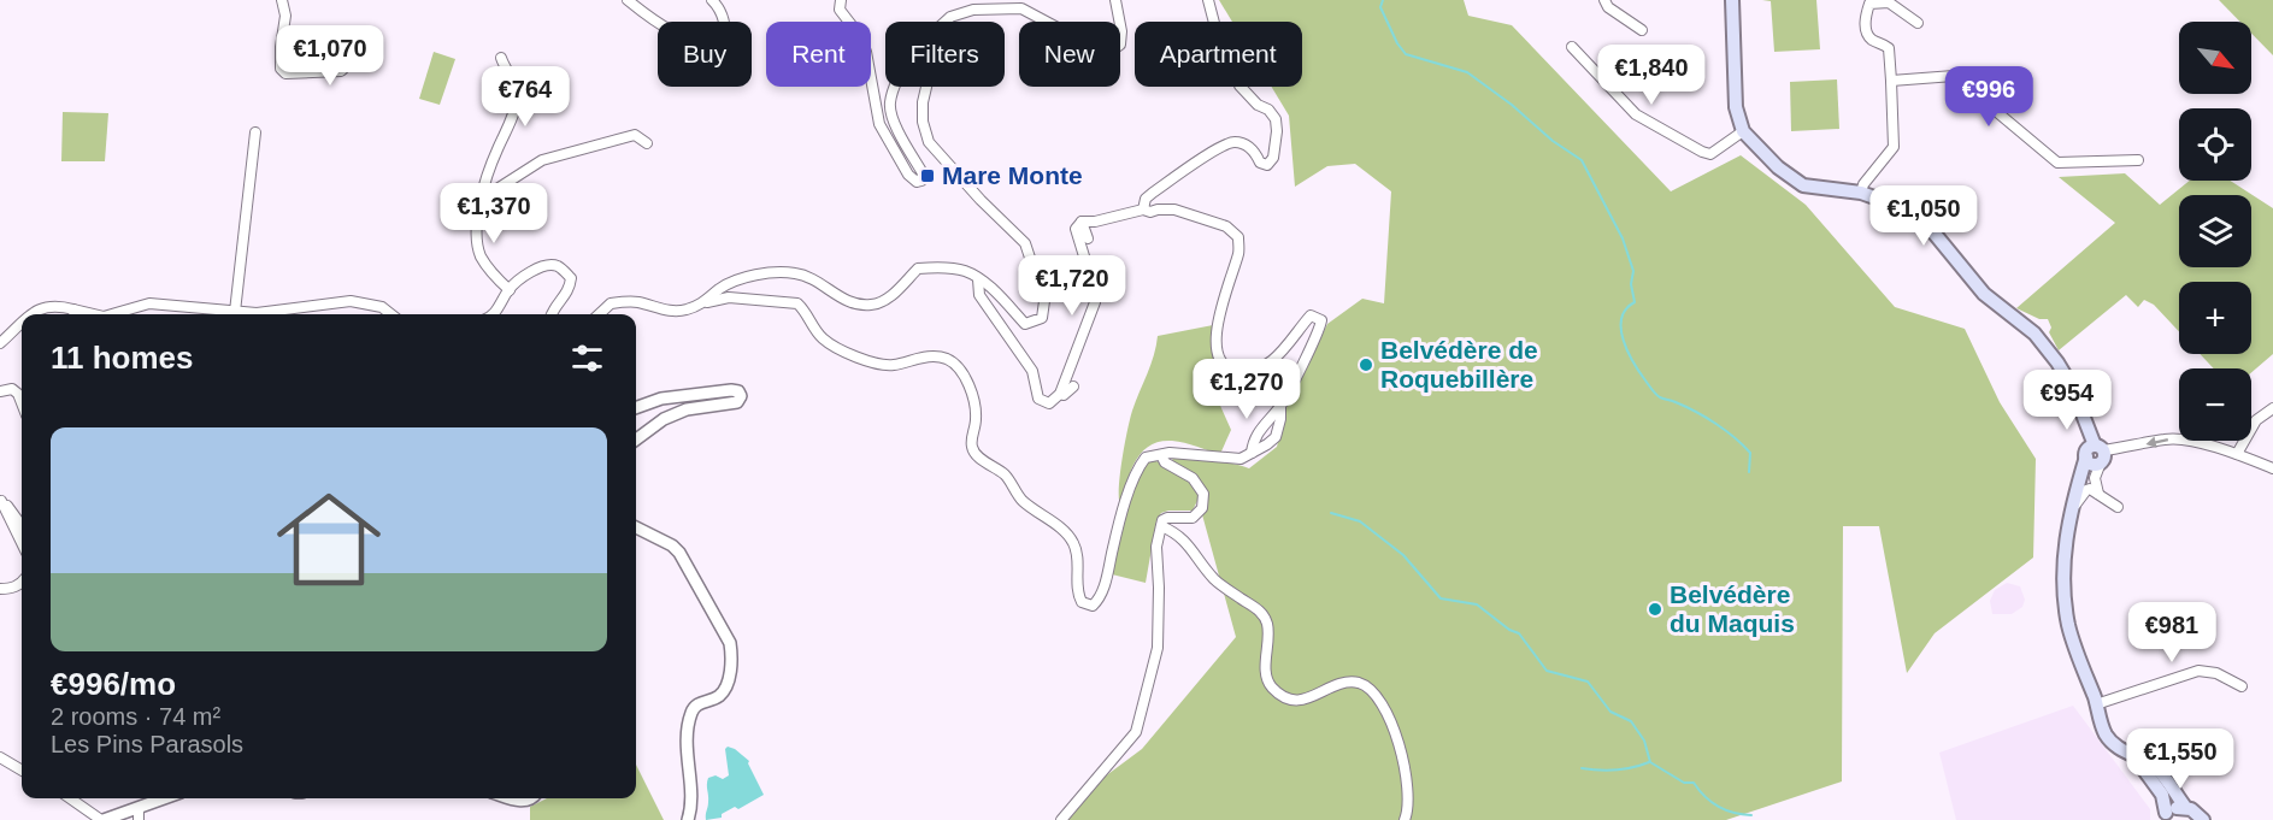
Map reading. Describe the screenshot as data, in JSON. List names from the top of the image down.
{
  "places": {
    "transit": ["Mare Monte"],
    "other": ["Belvédère de Roquebillère", "Belvédère du Maquis"]
  },
  "north": "bottom right",
  "page": {
    "map_buttons": ["+", "−"],
    "chip": [
      "Buy",
      "Rent",
      "Filters",
      "New",
      "Apartment"
    ],
    "price": [
      "€1,070",
      "€1,840",
      "€764",
      "€996",
      "€1,370",
      "€1,050",
      "€1,720",
      "€1,270",
      "€954",
      "€981",
      "€1,550"
    ],
    "heading": "11 homes",
    "list": [
      {
        "name": "€996/mo",
        "note": "2 rooms · 74 m² · Les Pins Parasols"
      }
    ]
  }
}
